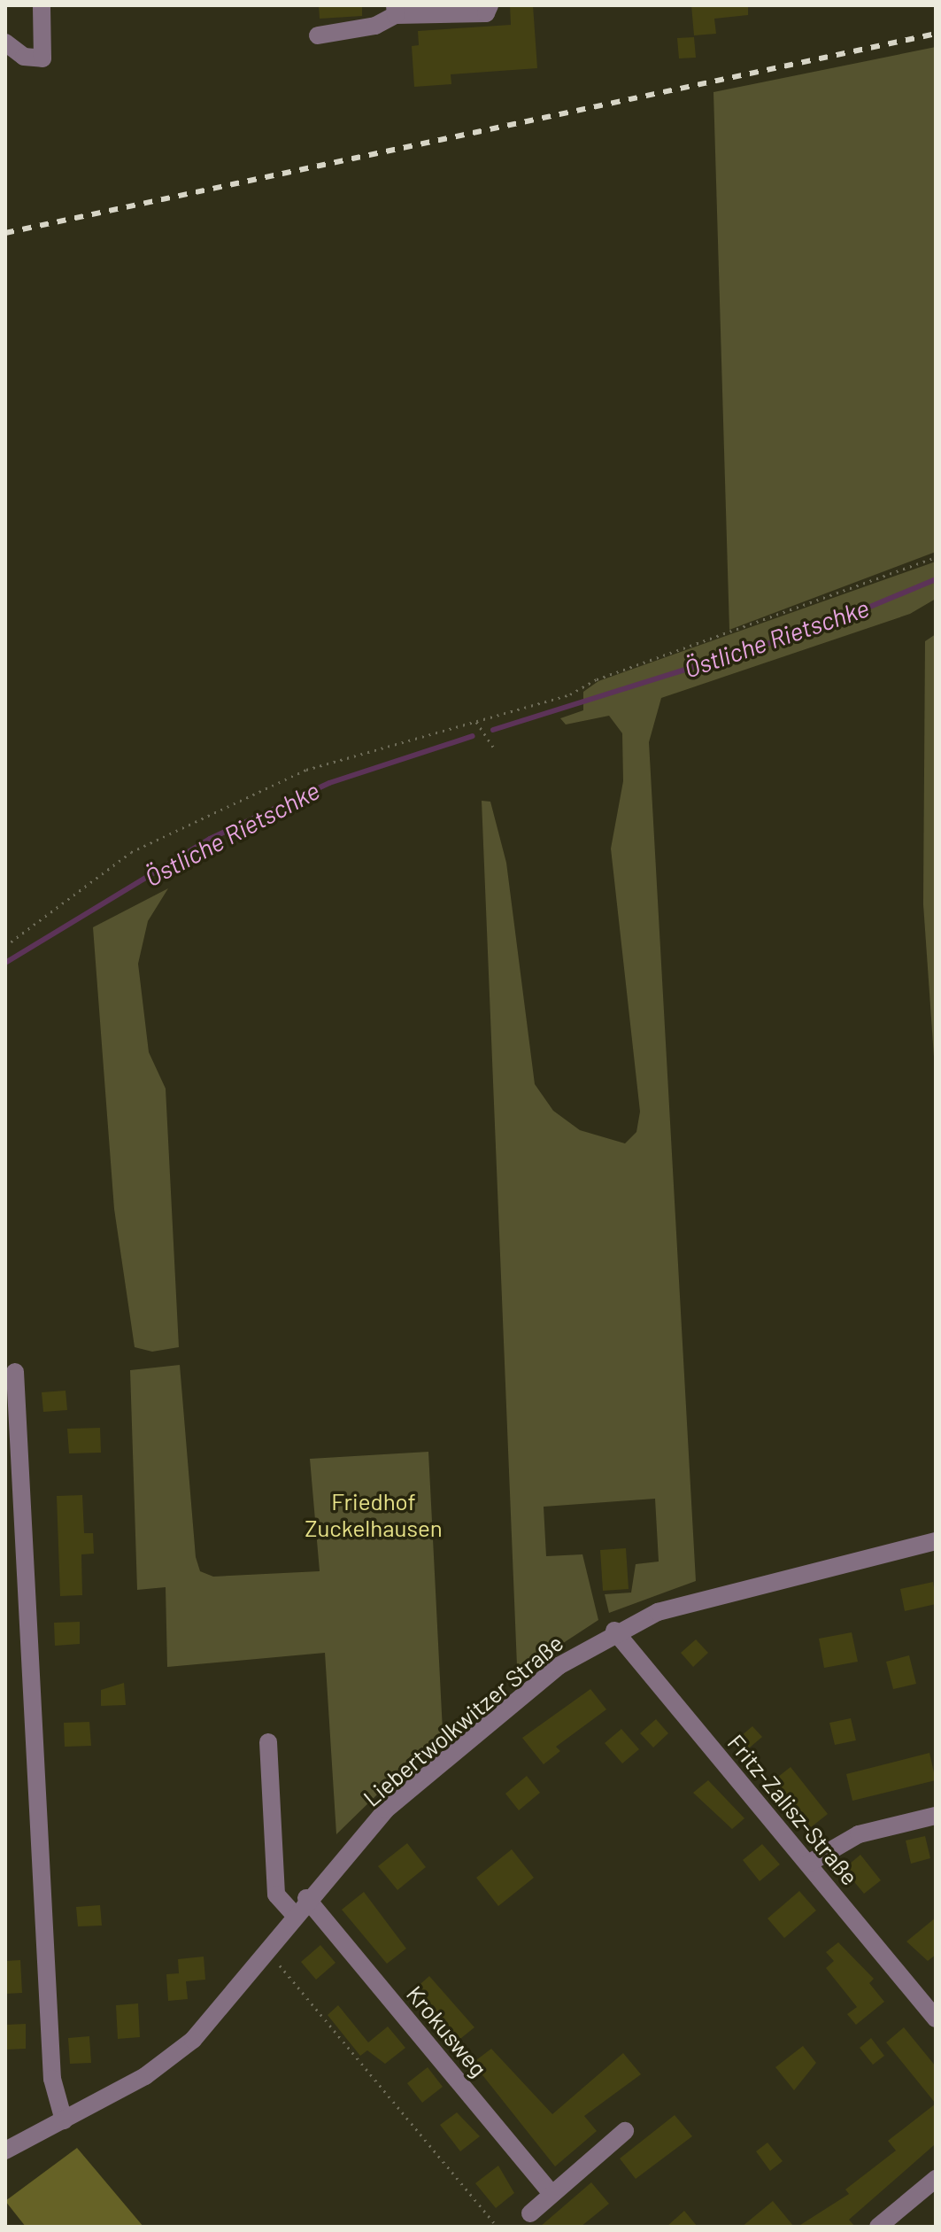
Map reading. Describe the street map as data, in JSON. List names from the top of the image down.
{
  "streets": {
    "street": ["Liebertwolkwitzer Straße", "Fritz-Zalisz-Straße", "Krokusweg"]
  },
  "crossings": [
    ["Liebertwolkwitzer Straße", "Fritz-Zalisz-Straße"],
    ["Liebertwolkwitzer Straße", "Krokusweg"]
  ],
  "water": ["Östliche Rietschke"],
  "parks": ["Friedhof Zuckelhausen"]
}
